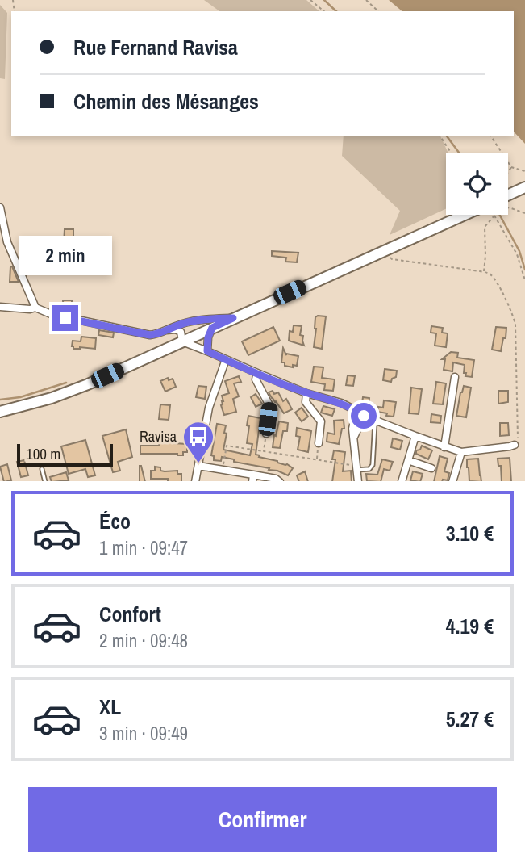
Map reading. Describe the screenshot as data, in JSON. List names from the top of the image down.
{
  "places": {
    "bus stop": ["Ravisa"]
  },
  "scale_bar": "100 m",
  "page": {
    "banner": ["Rue Fernand Ravisa", "Chemin des Mésanges"],
    "bubble": "2 min",
    "scale": "100 m",
    "list": [
      {
        "name": "Éco",
        "note": "1 min · 09:47",
        "value": "3.10 €"
      },
      {
        "name": "Confort",
        "note": "2 min · 09:48",
        "value": "4.19 €"
      },
      {
        "name": "XL",
        "note": "3 min · 09:49",
        "value": "5.27 €"
      }
    ],
    "buttons": "Confirmer"
  }
}
